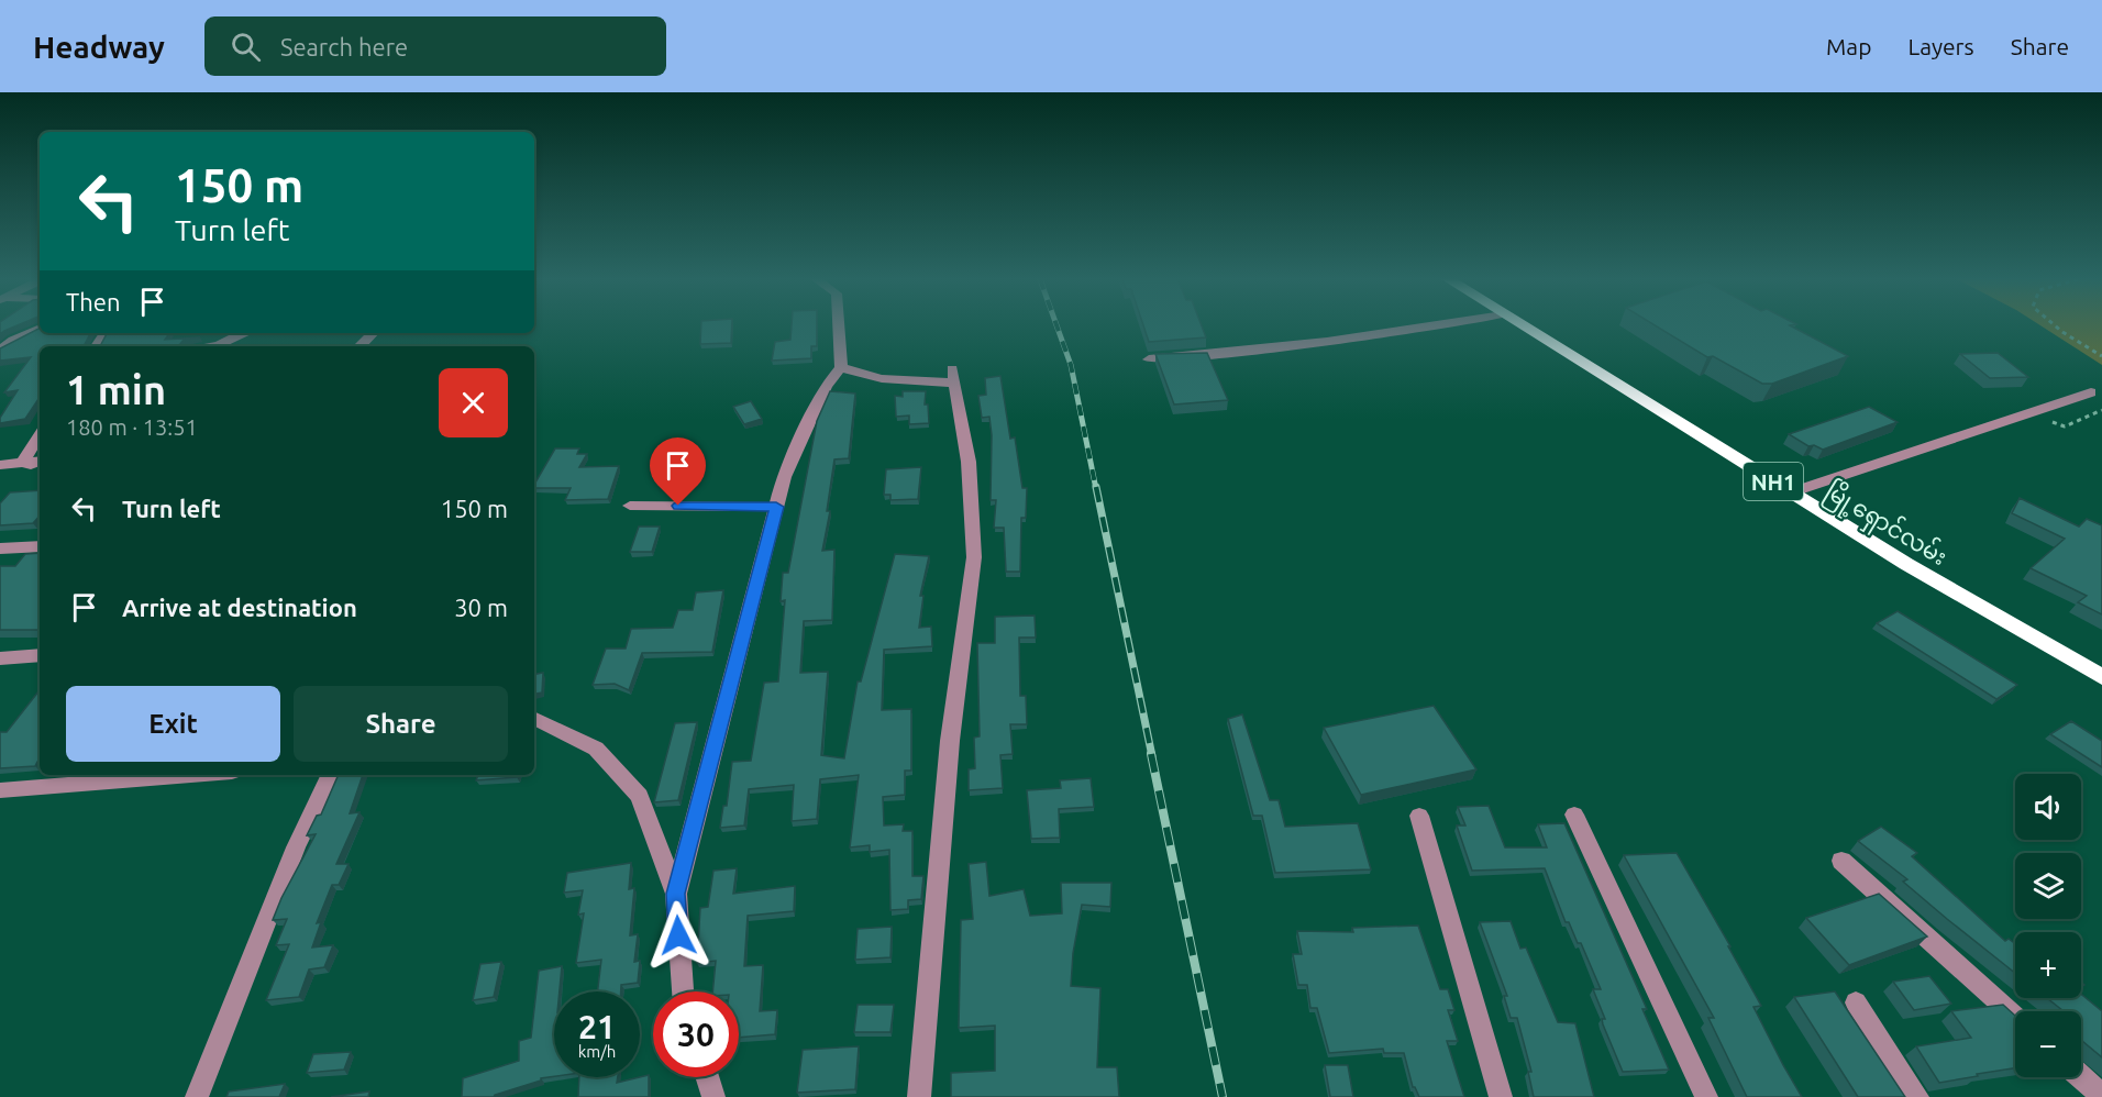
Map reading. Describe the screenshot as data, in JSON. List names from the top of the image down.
{
  "streets": {
    "highway": ["NH1", "မြို့ရှောင်လမ်း"]
  },
  "page": {
    "header": "Headway",
    "search": "Search here",
    "nav": ["Map", "Layers", "Share"],
    "turn": ["150 m", "Turn left"],
    "then": "Then",
    "heading": ["1 min", "180 m · 13:51"],
    "list": [
      {
        "name": "Turn left",
        "value": "150 m"
      },
      {
        "name": "Arrive at destination",
        "value": "30 m"
      }
    ],
    "buttons": ["Exit", "Share"],
    "map_buttons": ["+", "−"],
    "speed": "21 km/h",
    "limit": "30"
  }
}
